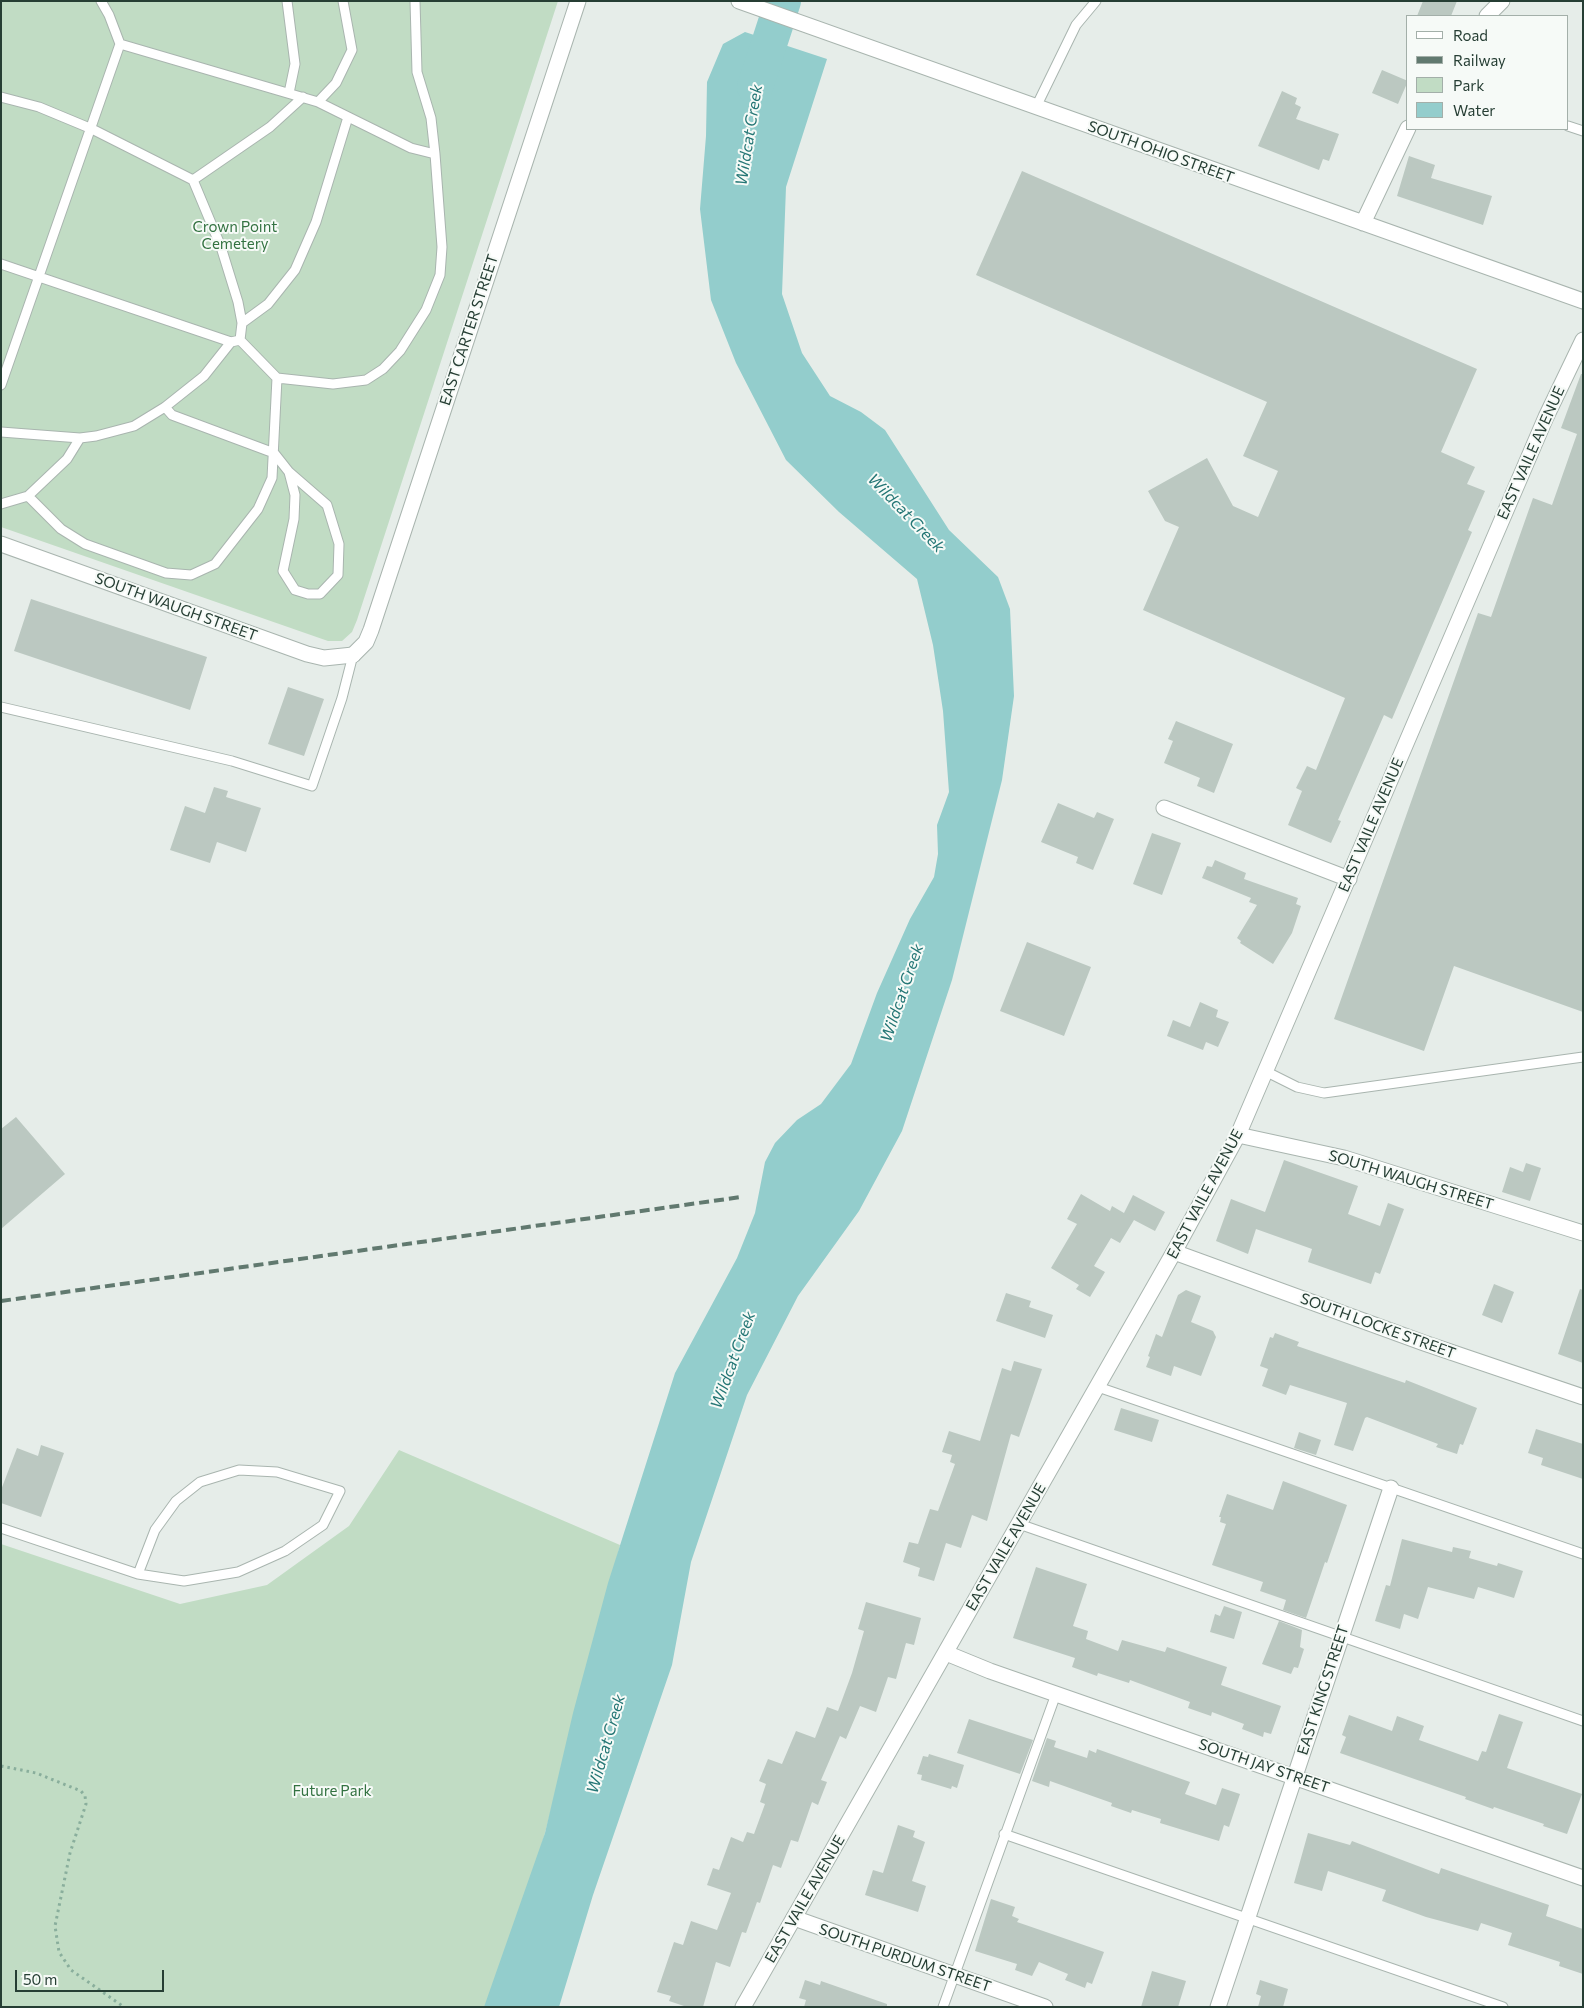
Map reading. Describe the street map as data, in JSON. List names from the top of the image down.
{
  "streets": {
    "street": [
      "SOUTH OHIO STREET",
      "EAST CARTER STREET",
      "EAST VAILE AVENUE",
      "SOUTH WAUGH STREET",
      "SOUTH LOCKE STREET",
      "EAST KING STREET",
      "SOUTH JAY STREET",
      "SOUTH PURDUM STREET"
    ]
  },
  "crossings": [
    ["EAST CARTER STREET", "SOUTH WAUGH STREET"],
    ["EAST VAILE AVENUE", "SOUTH WAUGH STREET"],
    ["EAST VAILE AVENUE", "SOUTH LOCKE STREET"],
    ["EAST VAILE AVENUE", "SOUTH JAY STREET"],
    ["EAST VAILE AVENUE", "SOUTH PURDUM STREET"],
    ["EAST KING STREET", "SOUTH JAY STREET"]
  ],
  "water": ["Wildcat Creek"],
  "parks": ["Crown Point Cemetery", "Future Park"],
  "legend": [
    "Road",
    "Railway",
    "Park",
    "Water"
  ],
  "scale_bar": "50 m"
}
